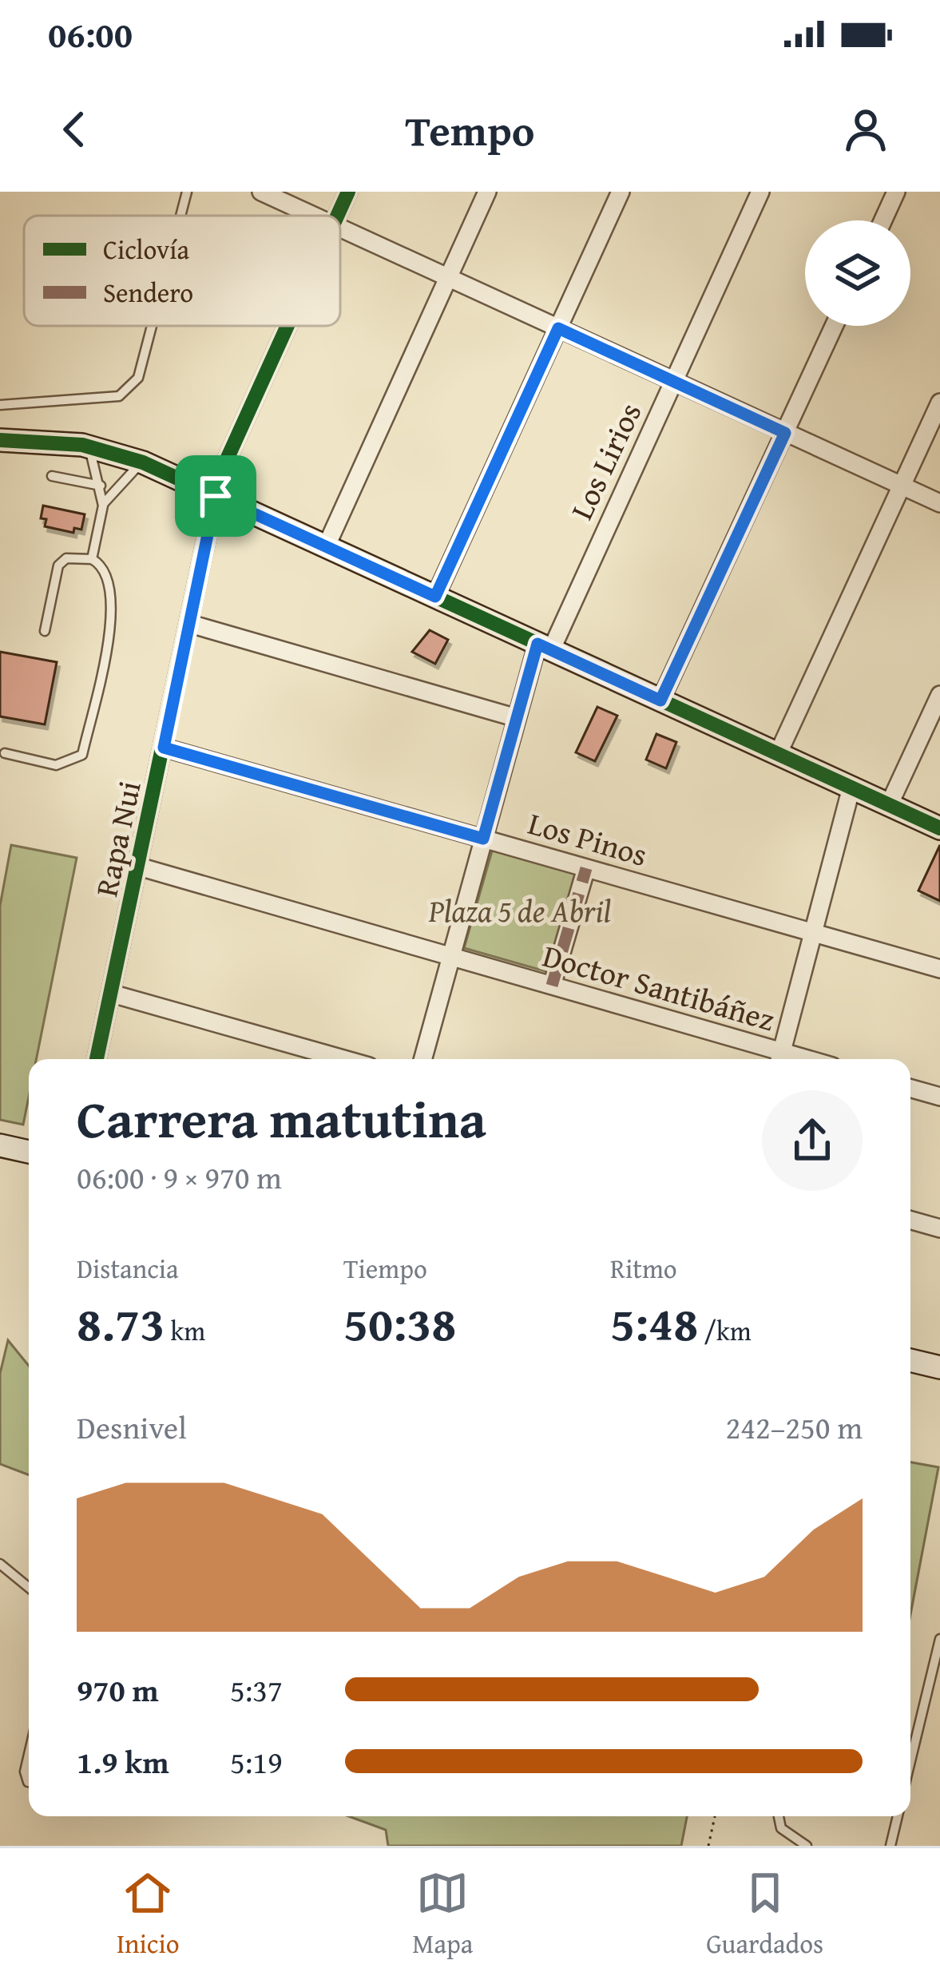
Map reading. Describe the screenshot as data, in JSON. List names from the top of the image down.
{
  "streets": {
    "street": [
      "Los Lirios",
      "Rapa Nui",
      "Los Pinos",
      "Doctor Santibáñez"
    ]
  },
  "crossings": [
    ["Los Lirios", "Los Pinos"],
    ["Los Lirios", "Doctor Santibáñez"],
    ["Rapa Nui", "Los Pinos"],
    ["Rapa Nui", "Doctor Santibáñez"]
  ],
  "parks": ["Plaza 5 de Abril"],
  "legend": ["Ciclovía", "Sendero"],
  "page": {
    "status": "06:00",
    "header": "Tempo",
    "heading": ["Carrera matutina", "06:00 · 9 × 970 m"],
    "stats": [
      ["Distancia", "8.73 km"],
      ["Tiempo", "50:38"],
      ["Ritmo", "5:48 /km"]
    ],
    "chart": ["Desnivel", "242–250 m"],
    "list": [
      {
        "name": "970 m",
        "note": "5:37"
      },
      {
        "name": "1.9 km",
        "note": "5:19"
      }
    ],
    "tabs": ["Inicio", "Mapa", "Guardados"]
  }
}
